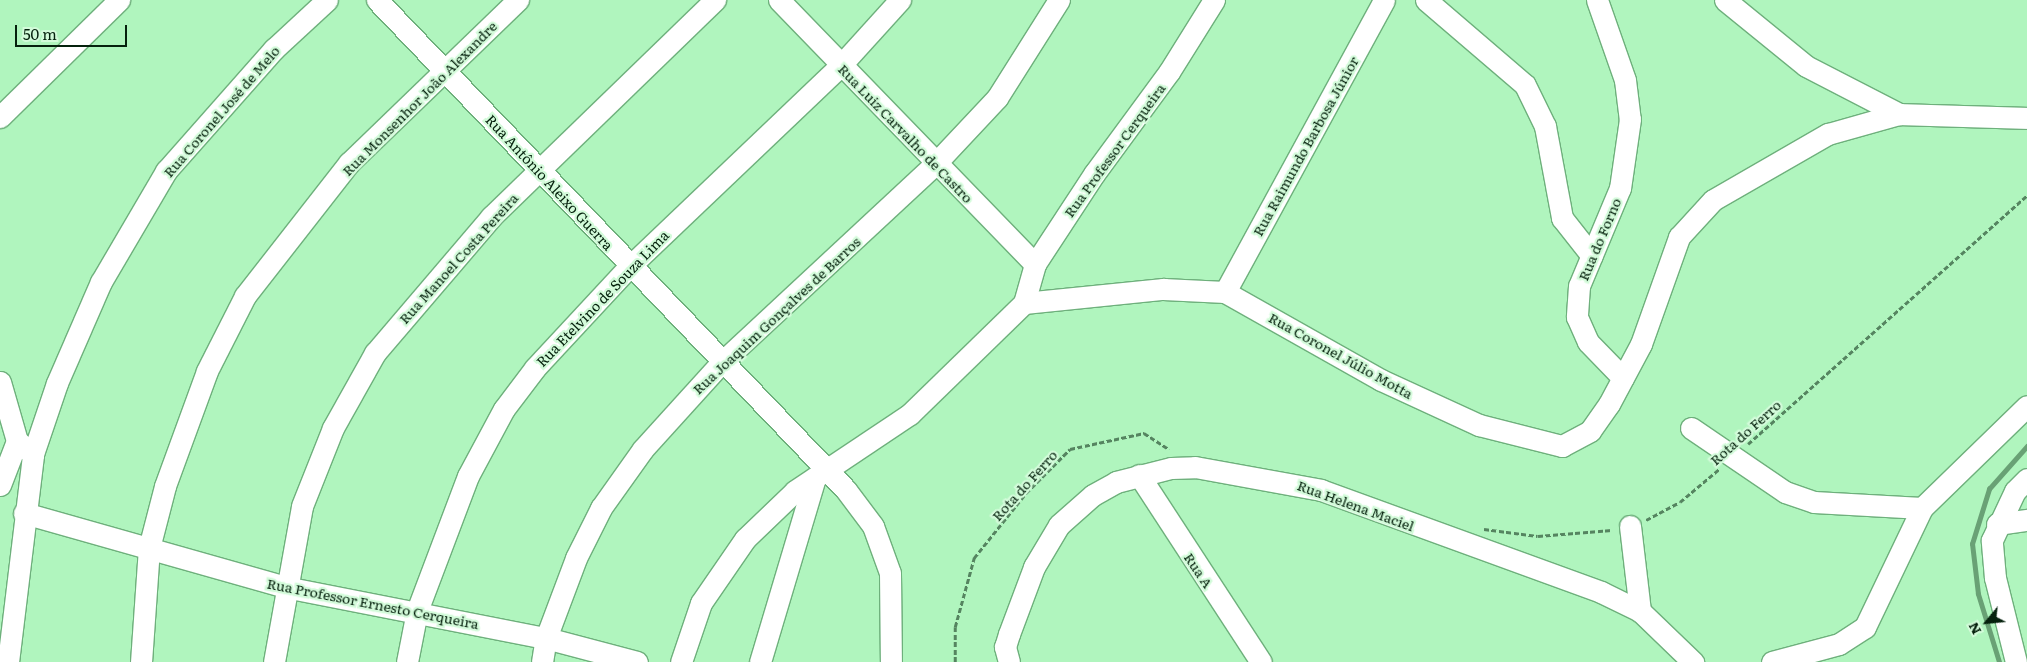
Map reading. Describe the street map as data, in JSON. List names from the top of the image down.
{
  "streets": {
    "street": [
      "Rua Monsenhor João Alexandre",
      "Rua Coronel José de Melo",
      "Rua Luiz Carvalho de Castro",
      "Rua Raimundo Barbosa Júnior",
      "Rua Professor Cerqueira",
      "Rua Antônio Aleixo Guerra",
      "Rua do Forno",
      "Rua Manoel Costa Pereira",
      "Rua Etelvino de Souza Lima",
      "Rua Joaquim Gonçalves de Barros",
      "Rua Coronel Júlio Motta",
      "Rua Helena Maciel",
      "Rua A",
      "Rua Professor Ernesto Cerqueira"
    ],
    "path": ["Rota do Ferro"]
  },
  "crossings": [
    ["Rua Monsenhor João Alexandre", "Rua Antônio Aleixo Guerra"],
    ["Rua Monsenhor João Alexandre", "Rua Professor Ernesto Cerqueira"],
    ["Rua Coronel José de Melo", "Rua Professor Ernesto Cerqueira"],
    ["Rua Luiz Carvalho de Castro", "Rua Professor Cerqueira"],
    ["Rua Luiz Carvalho de Castro", "Rua Etelvino de Souza Lima"],
    ["Rua Luiz Carvalho de Castro", "Rua Joaquim Gonçalves de Barros"],
    ["Rua Raimundo Barbosa Júnior", "Rua Coronel Júlio Motta"],
    ["Rua Professor Cerqueira", "Rua Coronel Júlio Motta"],
    ["Rua Antônio Aleixo Guerra", "Rua Manoel Costa Pereira"],
    ["Rua Antônio Aleixo Guerra", "Rua Etelvino de Souza Lima"],
    ["Rua Antônio Aleixo Guerra", "Rua Joaquim Gonçalves de Barros"],
    ["Rua do Forno", "Rua Coronel Júlio Motta"],
    ["Rua Manoel Costa Pereira", "Rua Professor Ernesto Cerqueira"],
    ["Rua Etelvino de Souza Lima", "Rua Professor Ernesto Cerqueira"],
    ["Rua Joaquim Gonçalves de Barros", "Rua Professor Ernesto Cerqueira"],
    ["Rota do Ferro", "Rua Helena Maciel"],
    ["Rua Helena Maciel", "Rua A"]
  ],
  "scale_bar": "50 m",
  "north": "bottom left"
}
